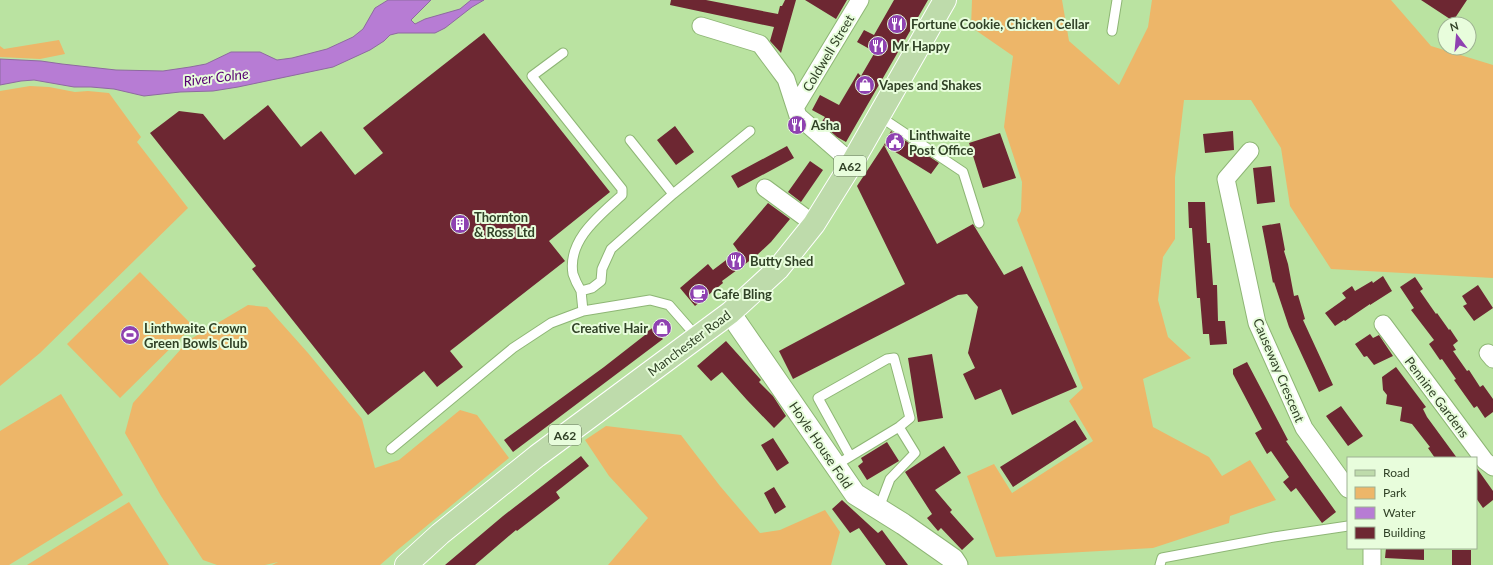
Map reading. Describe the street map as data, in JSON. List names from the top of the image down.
{
  "streets": {
    "main road": ["A62", "Manchester Road"],
    "street": [
      "Coldwell Street",
      "Causeway Crescent",
      "Pennine Gardens",
      "Hoyle House Fold"
    ]
  },
  "crossings": [
    ["Manchester Road", "Hoyle House Fold"]
  ],
  "water": ["River Colne"],
  "places": {
    "restaurant": [
      "Fortune Cookie, Chicken Cellar",
      "Mr Happy",
      "Asha",
      "Butty Shed"
    ],
    "shop": ["Vapes and Shakes", "Creative Hair"],
    "public building": ["Linthwaite Post Office"],
    "building": ["Thornton & Ross Ltd"],
    "cafe": ["Cafe Bling"],
    "sports": ["Linthwaite Crown Green Bowls Club"]
  },
  "legend": [
    "Road",
    "Park",
    "Water",
    "Building"
  ],
  "north": "top"
}
